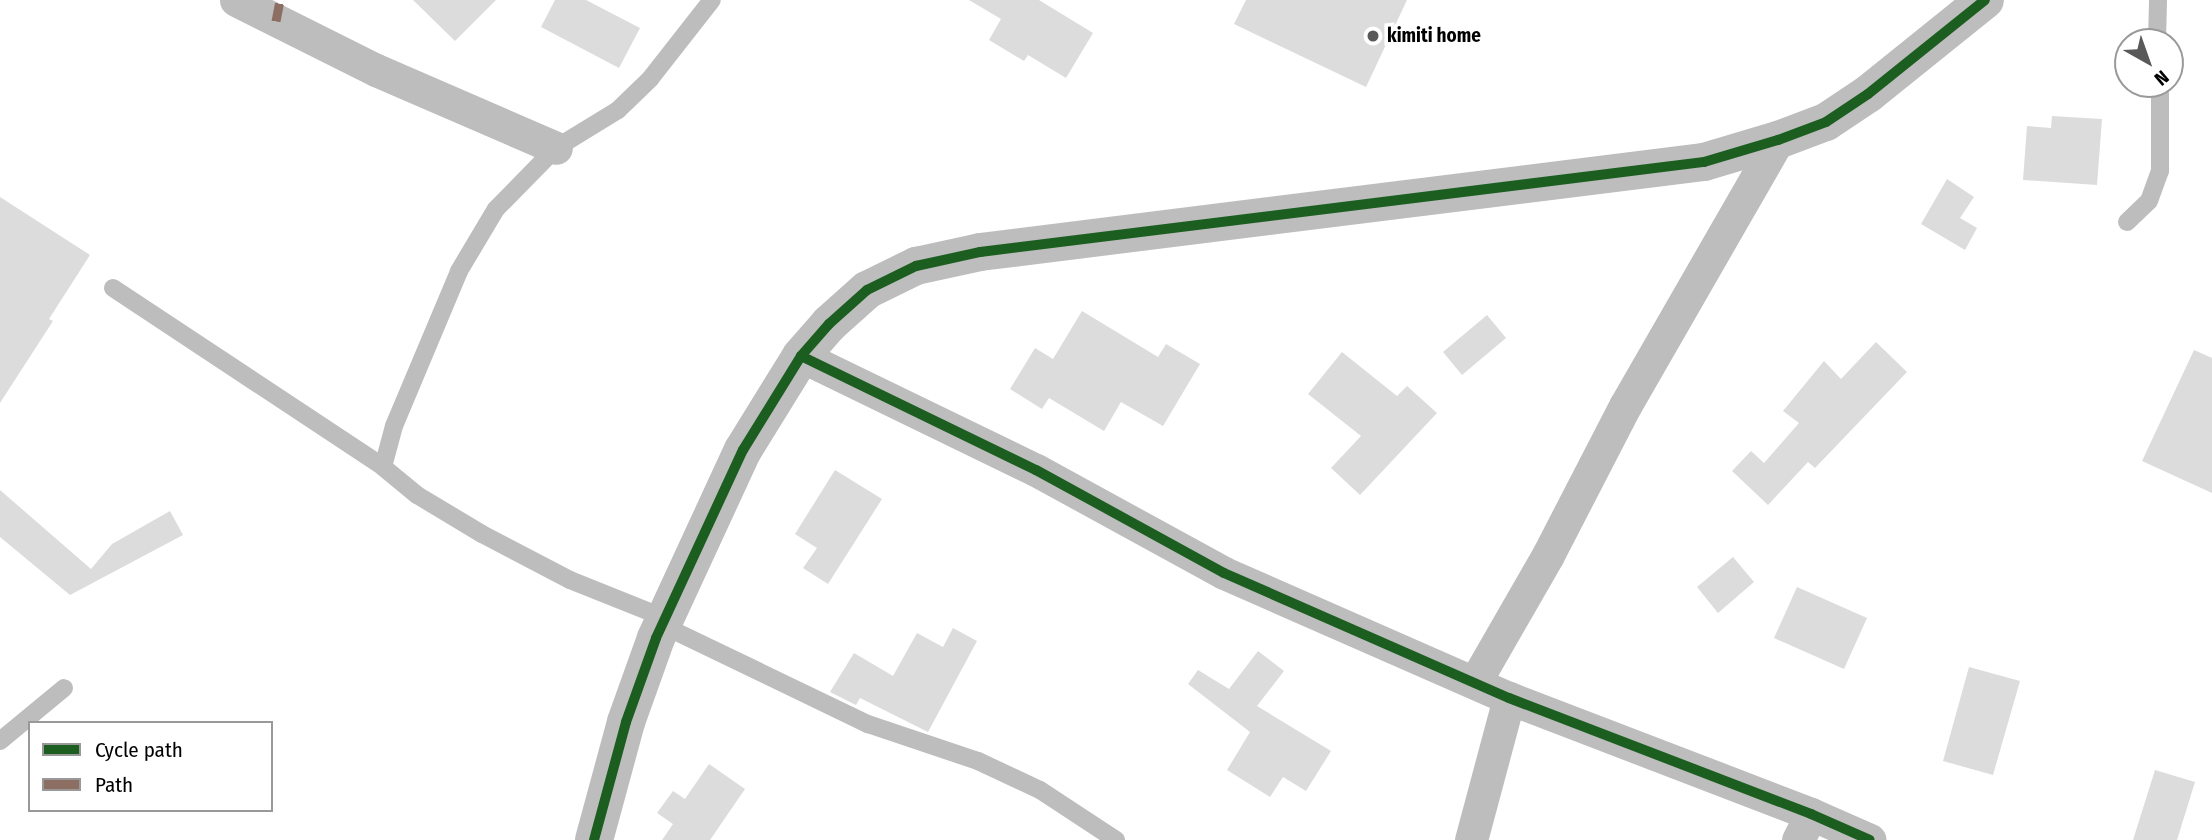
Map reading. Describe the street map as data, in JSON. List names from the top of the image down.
{
  "places": ["kimiti home"],
  "legend": ["Cycle path", "Path"],
  "north": "bottom right"
}
